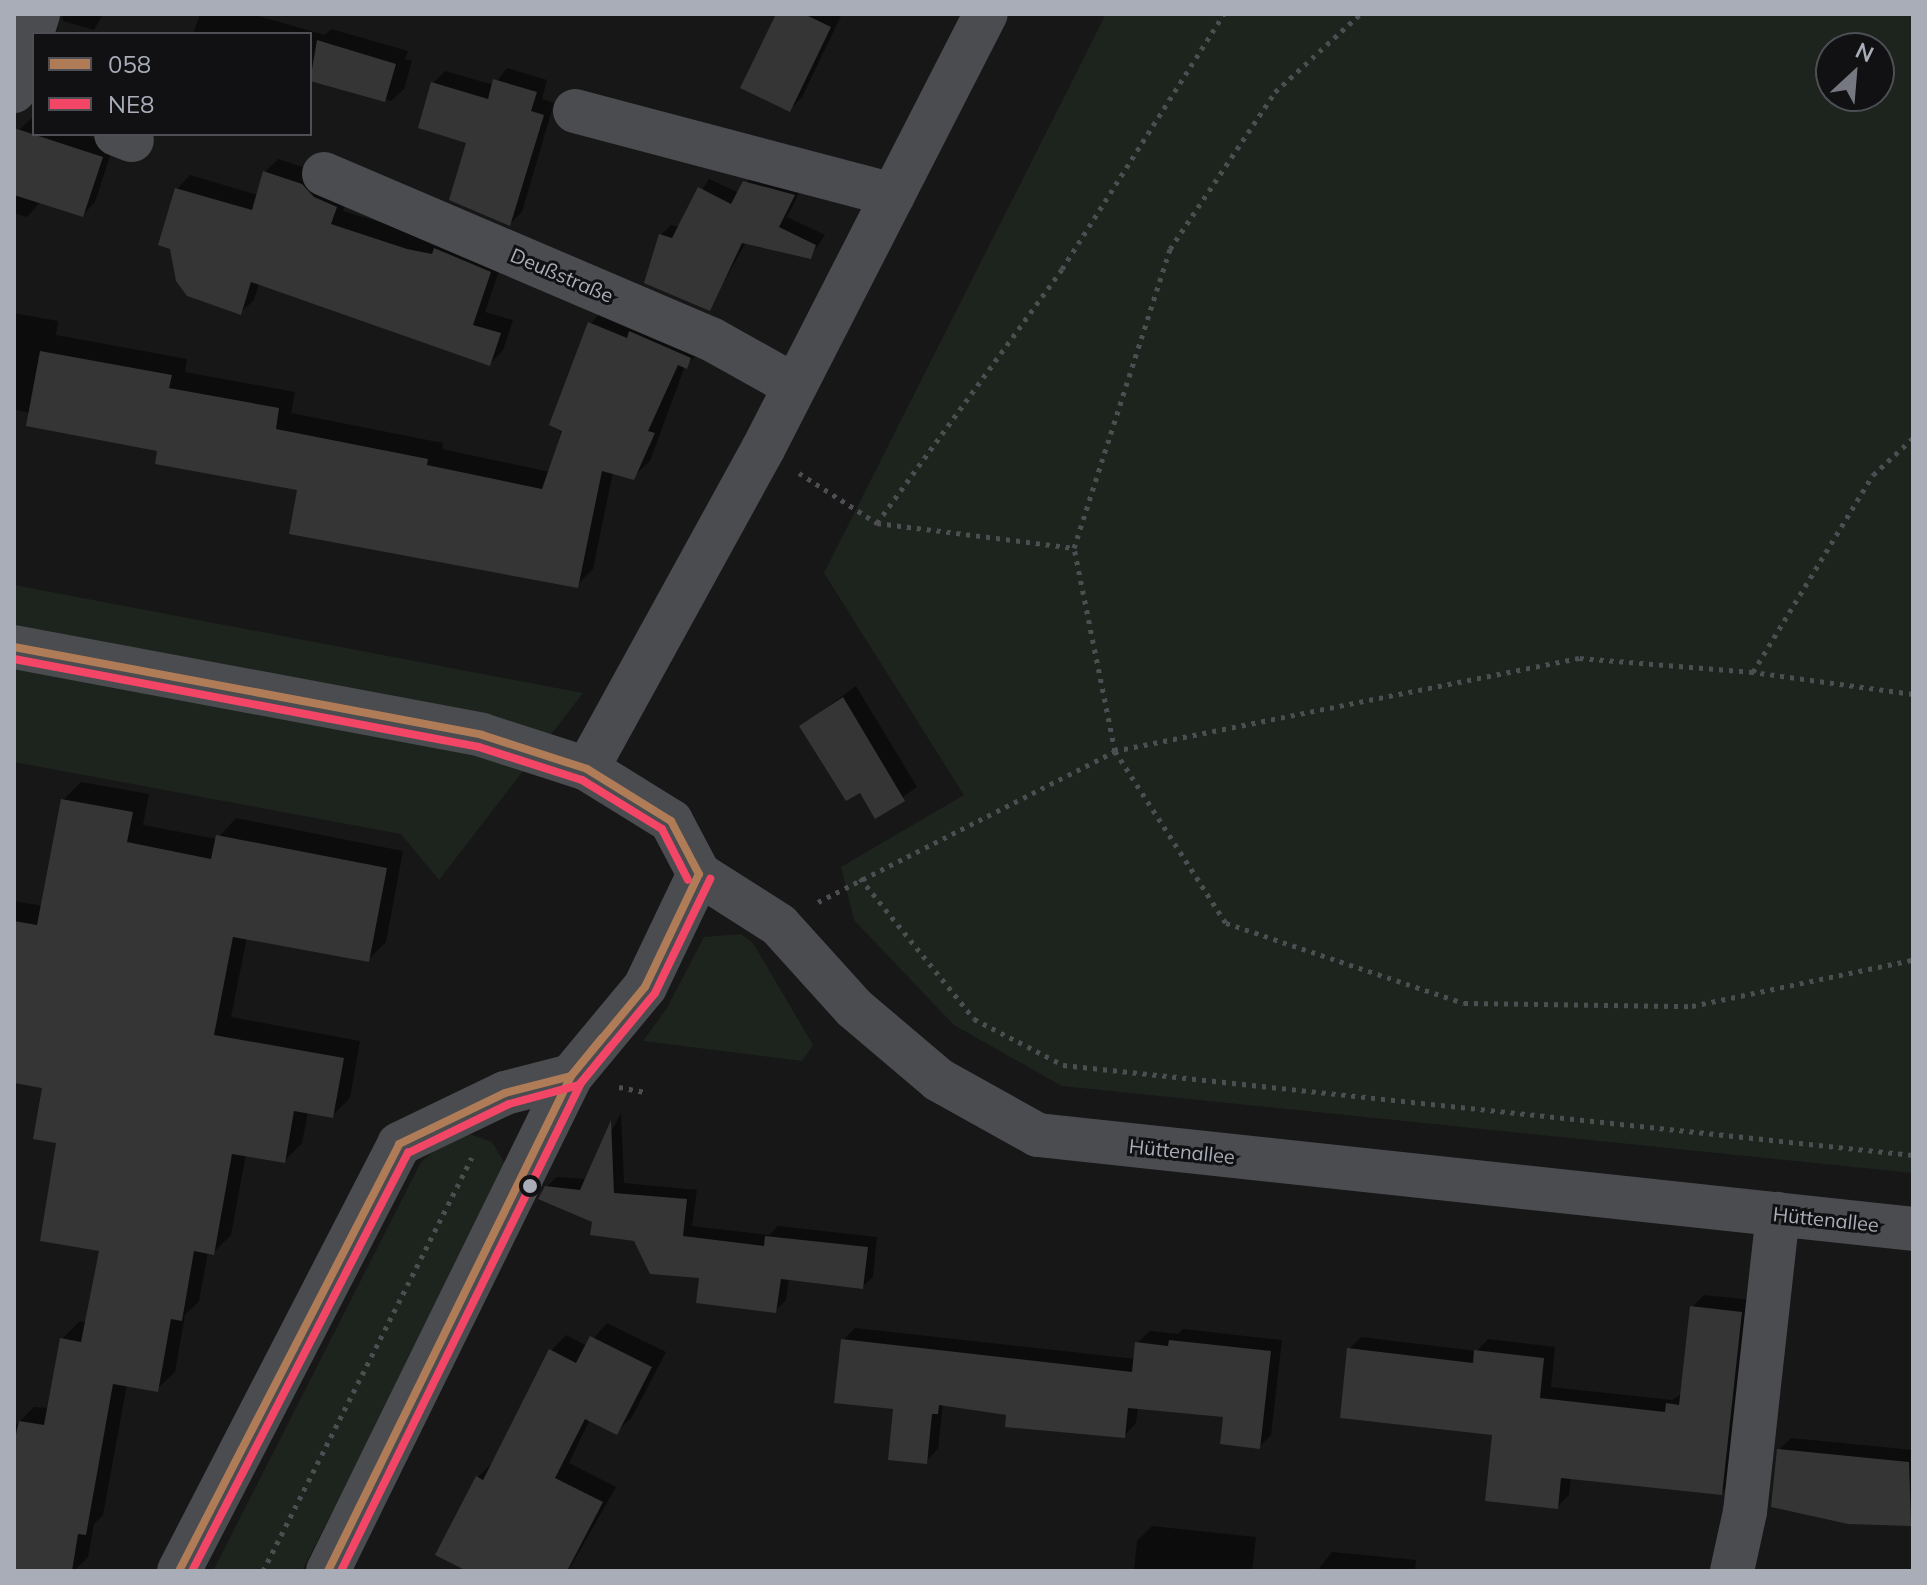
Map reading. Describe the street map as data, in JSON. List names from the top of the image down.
{
  "streets": {
    "street": ["Deußstraße", "Hüttenallee"]
  },
  "lines": ["transit line 058", "transit line NE8"],
  "legend": ["058", "NE8"],
  "north": "top right"
}
